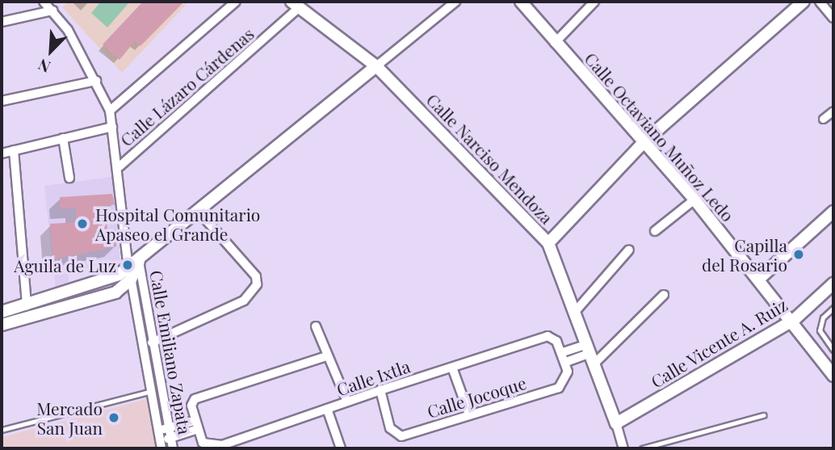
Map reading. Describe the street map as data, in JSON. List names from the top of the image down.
{
  "streets": {
    "street": [
      "Calle Lázaro Cárdenas",
      "Calle Octaviano Muñoz Ledo",
      "Calle Narciso Mendoza",
      "Calle Vicente A. Ruiz",
      "Calle Emiliano Zapata",
      "Calle Ixtla",
      "Calle Jocoque"
    ]
  },
  "crossings": [
    ["Calle Lázaro Cárdenas", "Calle Narciso Mendoza"],
    ["Calle Octaviano Muñoz Ledo", "Calle Vicente A. Ruiz"],
    ["Calle Narciso Mendoza", "Calle Vicente A. Ruiz"],
    ["Calle Ixtla", "Calle Jocoque"]
  ],
  "places": [
    "Hospital Comunitario Apaseo el Grande",
    "Capilla del Rosario",
    "Aguila de Luz",
    "Mercado San Juan"
  ],
  "north": "bottom left"
}
